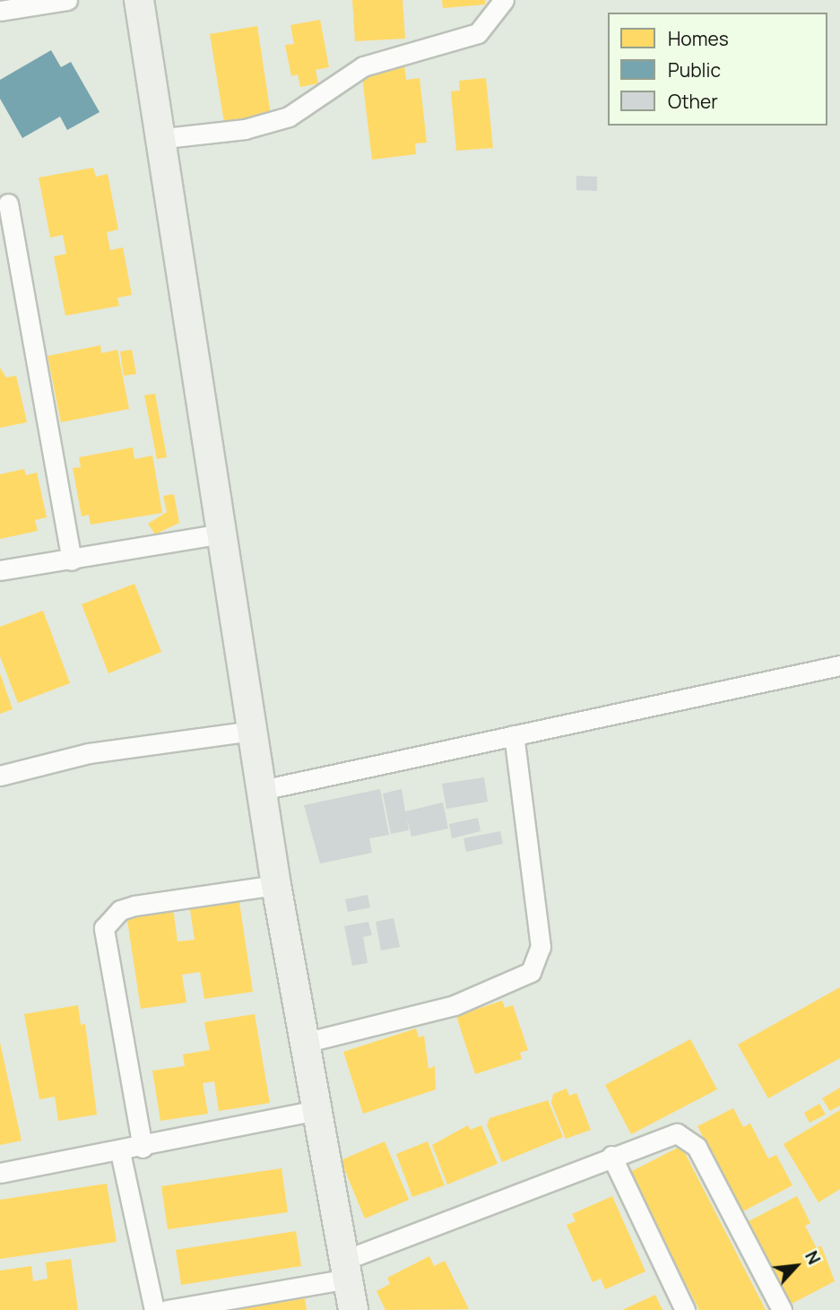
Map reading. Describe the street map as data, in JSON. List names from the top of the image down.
{
  "legend": ["Homes", "Public", "Other"],
  "north": "top right"
}
